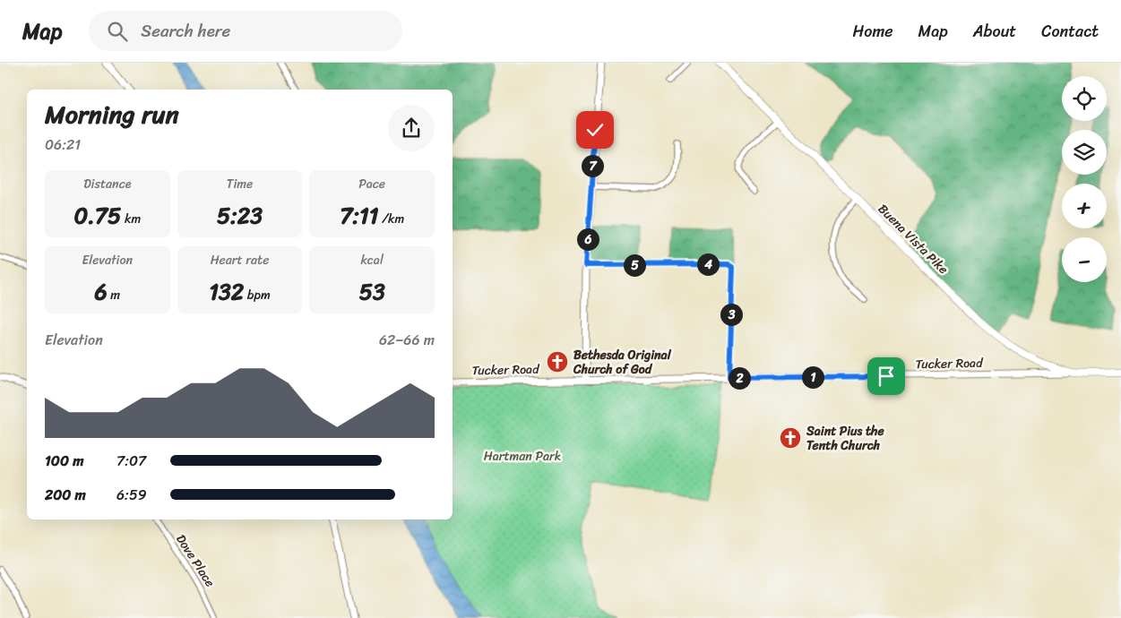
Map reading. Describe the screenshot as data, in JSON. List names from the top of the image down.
{
  "streets": {
    "main road": ["Buena Vista Pike"],
    "street": ["Tucker Road", "Dove Place"]
  },
  "crossings": [
    ["Buena Vista Pike", "Tucker Road"]
  ],
  "parks": ["Hartman Park"],
  "places": {
    "church": ["Bethesda Original Church of God", "Saint Pius the Tenth Church"]
  },
  "page": {
    "header": "Map",
    "search": "Search here",
    "nav": [
      "Home",
      "Map",
      "About",
      "Contact"
    ],
    "map_buttons": ["+", "−"],
    "heading": ["Morning run", "06:21"],
    "pins": [
      "7",
      "6",
      "4",
      "5",
      "3",
      "1",
      "2"
    ],
    "stats": [
      ["Distance", "0.75 km"],
      ["Time", "5:23"],
      ["Pace", "7:11 /km"],
      ["Elevation", "6 m"],
      ["Heart rate", "132 bpm"],
      ["kcal", "53"]
    ],
    "chart": ["Elevation", "62–66 m"],
    "list": [
      {
        "name": "100 m",
        "note": "7:07"
      },
      {
        "name": "200 m",
        "note": "6:59"
      }
    ]
  }
}
